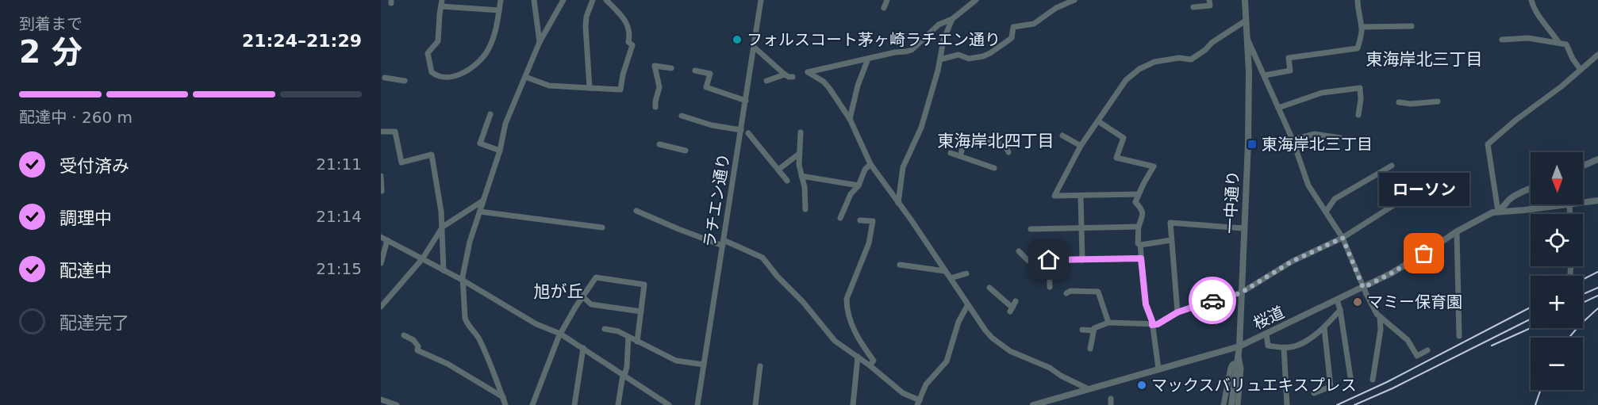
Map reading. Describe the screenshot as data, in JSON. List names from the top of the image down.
{
  "streets": {
    "street": ["ラチエン通り", "一中通り", "桜道"]
  },
  "crossings": [
    ["一中通り", "桜道"]
  ],
  "districts": ["東海岸北三丁目", "東海岸北四丁目", "旭が丘"],
  "places": {
    "other": [
      "フォルスコート茅ヶ崎ラチエン通り",
      "ローソン",
      "マミー保育園",
      "マックスバリュエキスプレス"
    ],
    "transit": ["東海岸北三丁目"]
  },
  "north": "bottom",
  "page": {
    "heading": ["2 分", "到着まで", "21:24–21:29"],
    "bar": "配達中 · 260 m",
    "list": [
      ["受付済み", "21:11"],
      ["調理中", "21:14"],
      ["配達中", "21:15"],
      "配達完了"
    ],
    "map_buttons": ["+", "−"],
    "bubble": "ローソン"
  }
}
